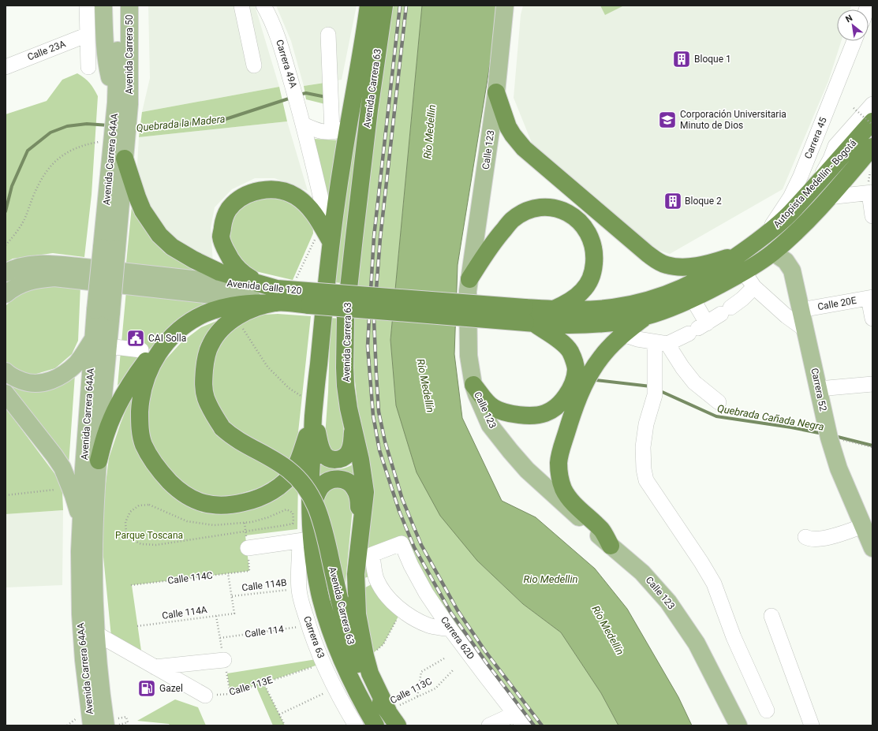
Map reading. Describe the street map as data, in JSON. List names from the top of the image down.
{
  "streets": {
    "highway": ["Avenida Carrera 63", "Autopista Medellín - Bogotá", "Avenida Calle 120"],
    "main road": [
      "Avenida Carrera 50",
      "Calle 123",
      "Avenida Carrera 64AA",
      "Carrera 52"
    ],
    "street": [
      "Calle 23A",
      "Carrera 49A",
      "Carrera 45",
      "Calle 20E",
      "Carrera 63",
      "Carrera 62D"
    ],
    "path": [
      "Calle 114C",
      "Calle 114B",
      "Calle 114A",
      "Calle 114",
      "Calle 113E",
      "Calle 113C"
    ]
  },
  "crossings": [
    ["Avenida Carrera 50", "Avenida Carrera 64AA"],
    ["Carrera 49A", "Avenida Carrera 63"],
    ["Avenida Carrera 63", "Avenida Calle 120"],
    ["Avenida Carrera 63", "Carrera 63"],
    ["Avenida Carrera 63", "Carrera 62D"],
    ["Avenida Carrera 63", "Calle 113C"],
    ["Carrera 45", "Autopista Medellín - Bogotá"],
    ["Autopista Medellín - Bogotá", "Avenida Calle 120"],
    ["Autopista Medellín - Bogotá", "Carrera 52"],
    ["Calle 20E", "Carrera 52"],
    ["Calle 114B", "Calle 114A"],
    ["Calle 114B", "Carrera 63"],
    ["Calle 114", "Carrera 63"],
    ["Carrera 63", "Calle 113E"]
  ],
  "water": [
    "Quebrada la Madera",
    "Río Medellín",
    "Quebrada Cañada Negra",
    "Rio Medellin"
  ],
  "parks": ["Parque Toscana"],
  "places": {
    "building": ["Bloque 1", "Bloque 2"],
    "school or university": ["Corporación Universitaria Minuto de Dios"],
    "public building": ["CAI Solla"],
    "fuel station": ["Gazel"]
  },
  "north": "top left"
}
